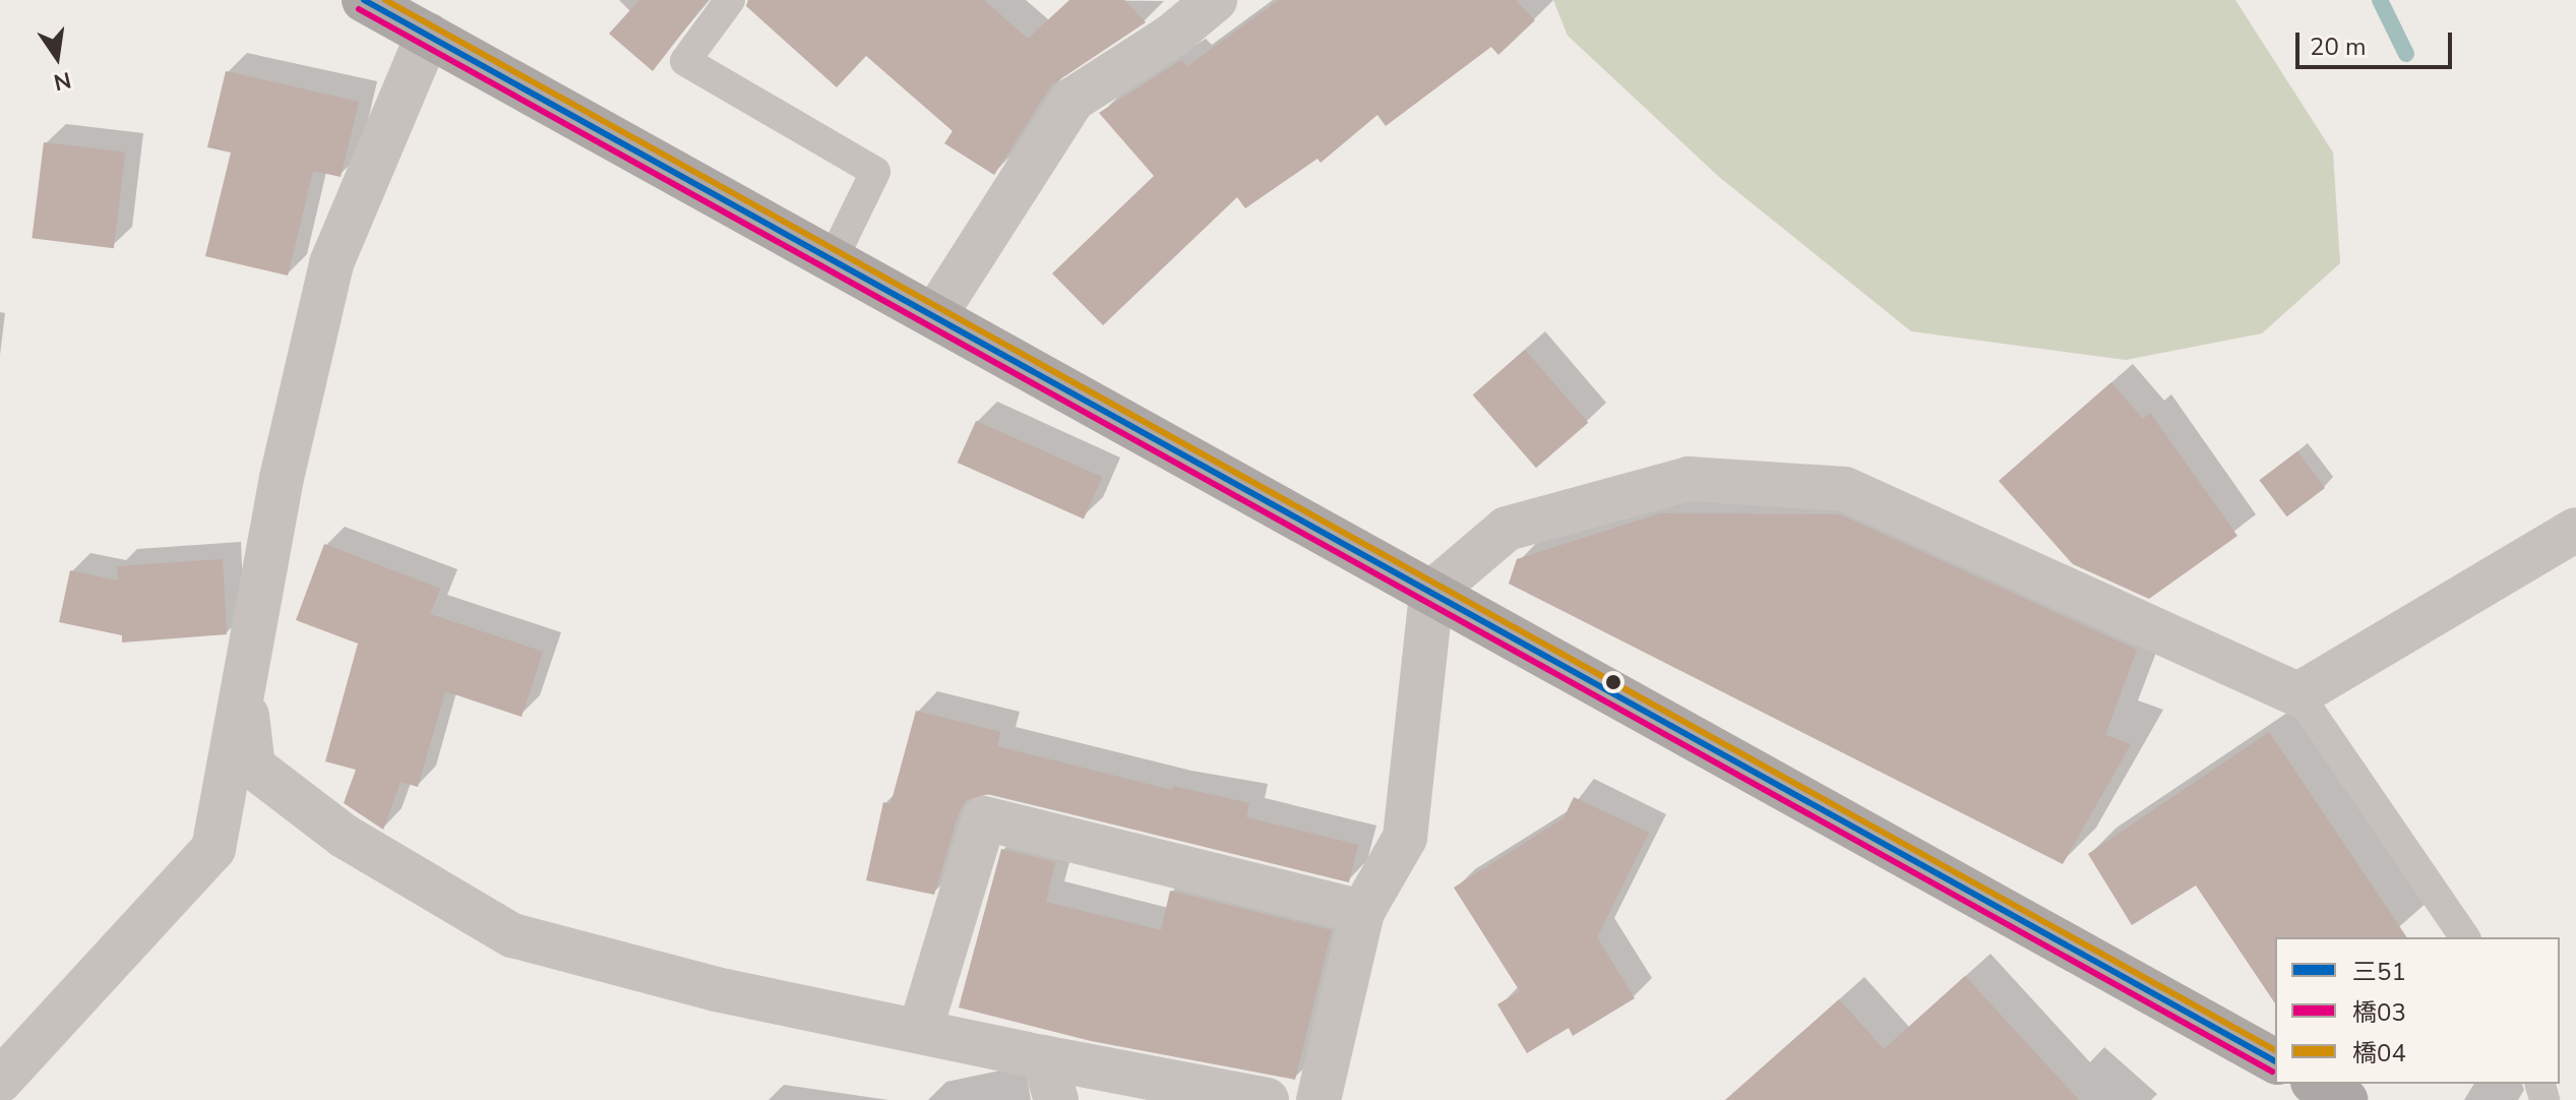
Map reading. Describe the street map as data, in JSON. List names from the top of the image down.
{
  "lines": ["transit line 三51", "transit line 橋04", "transit line 橋03"],
  "legend": ["三51", "橋03", "橋04"],
  "scale_bar": "20 m",
  "north": "bottom"
}
